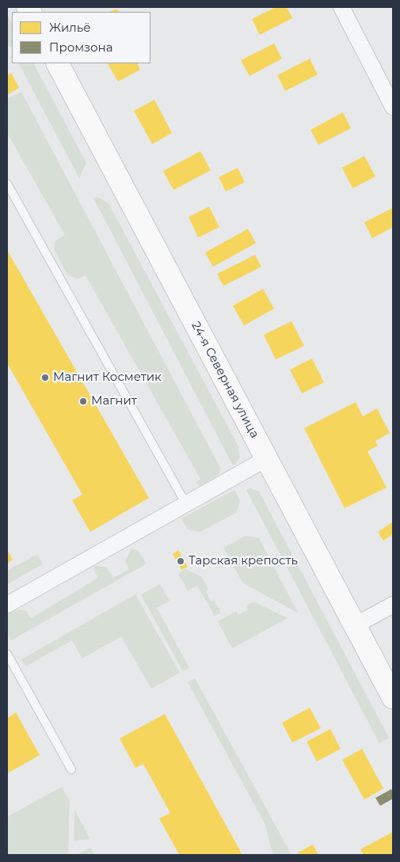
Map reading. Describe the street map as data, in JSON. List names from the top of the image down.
{
  "streets": {
    "main road": ["24-я Северная улица"]
  },
  "places": ["Магнит Косметик", "Магнит", "Тарская крепость"],
  "legend": ["Жильё", "Промзона"]
}
